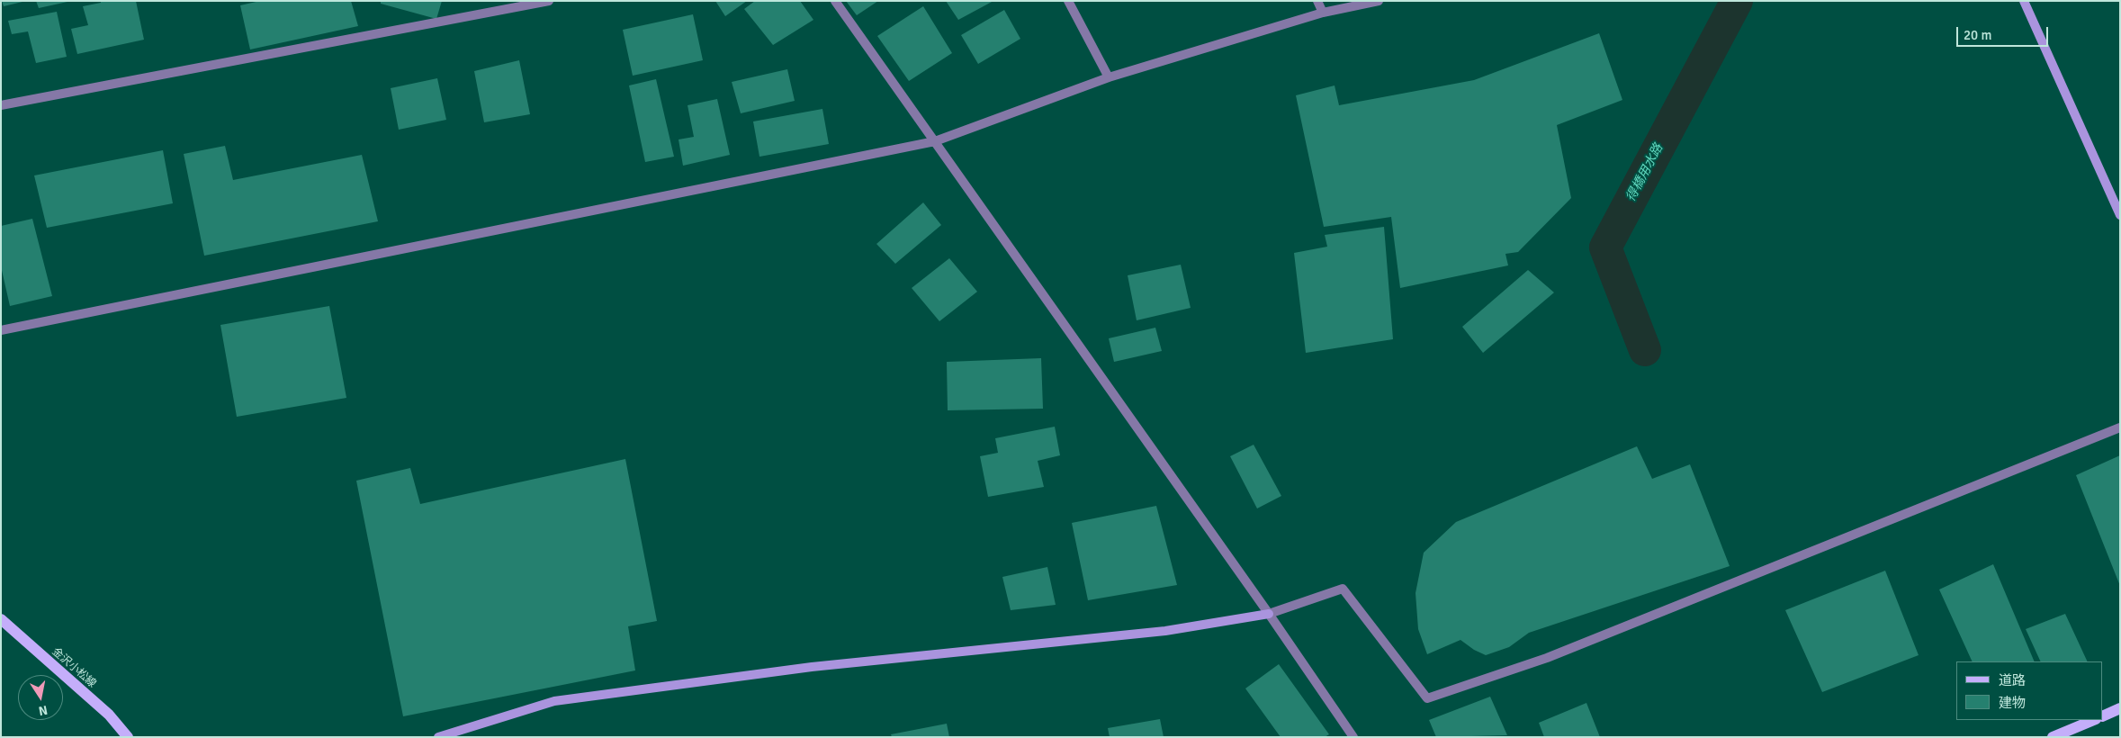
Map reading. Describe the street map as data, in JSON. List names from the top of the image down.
{
  "streets": {
    "main road": ["金沢小松線"]
  },
  "water": ["得橋用水路"],
  "legend": ["道路", "建物"],
  "scale_bar": "20 m",
  "north": "bottom"
}
